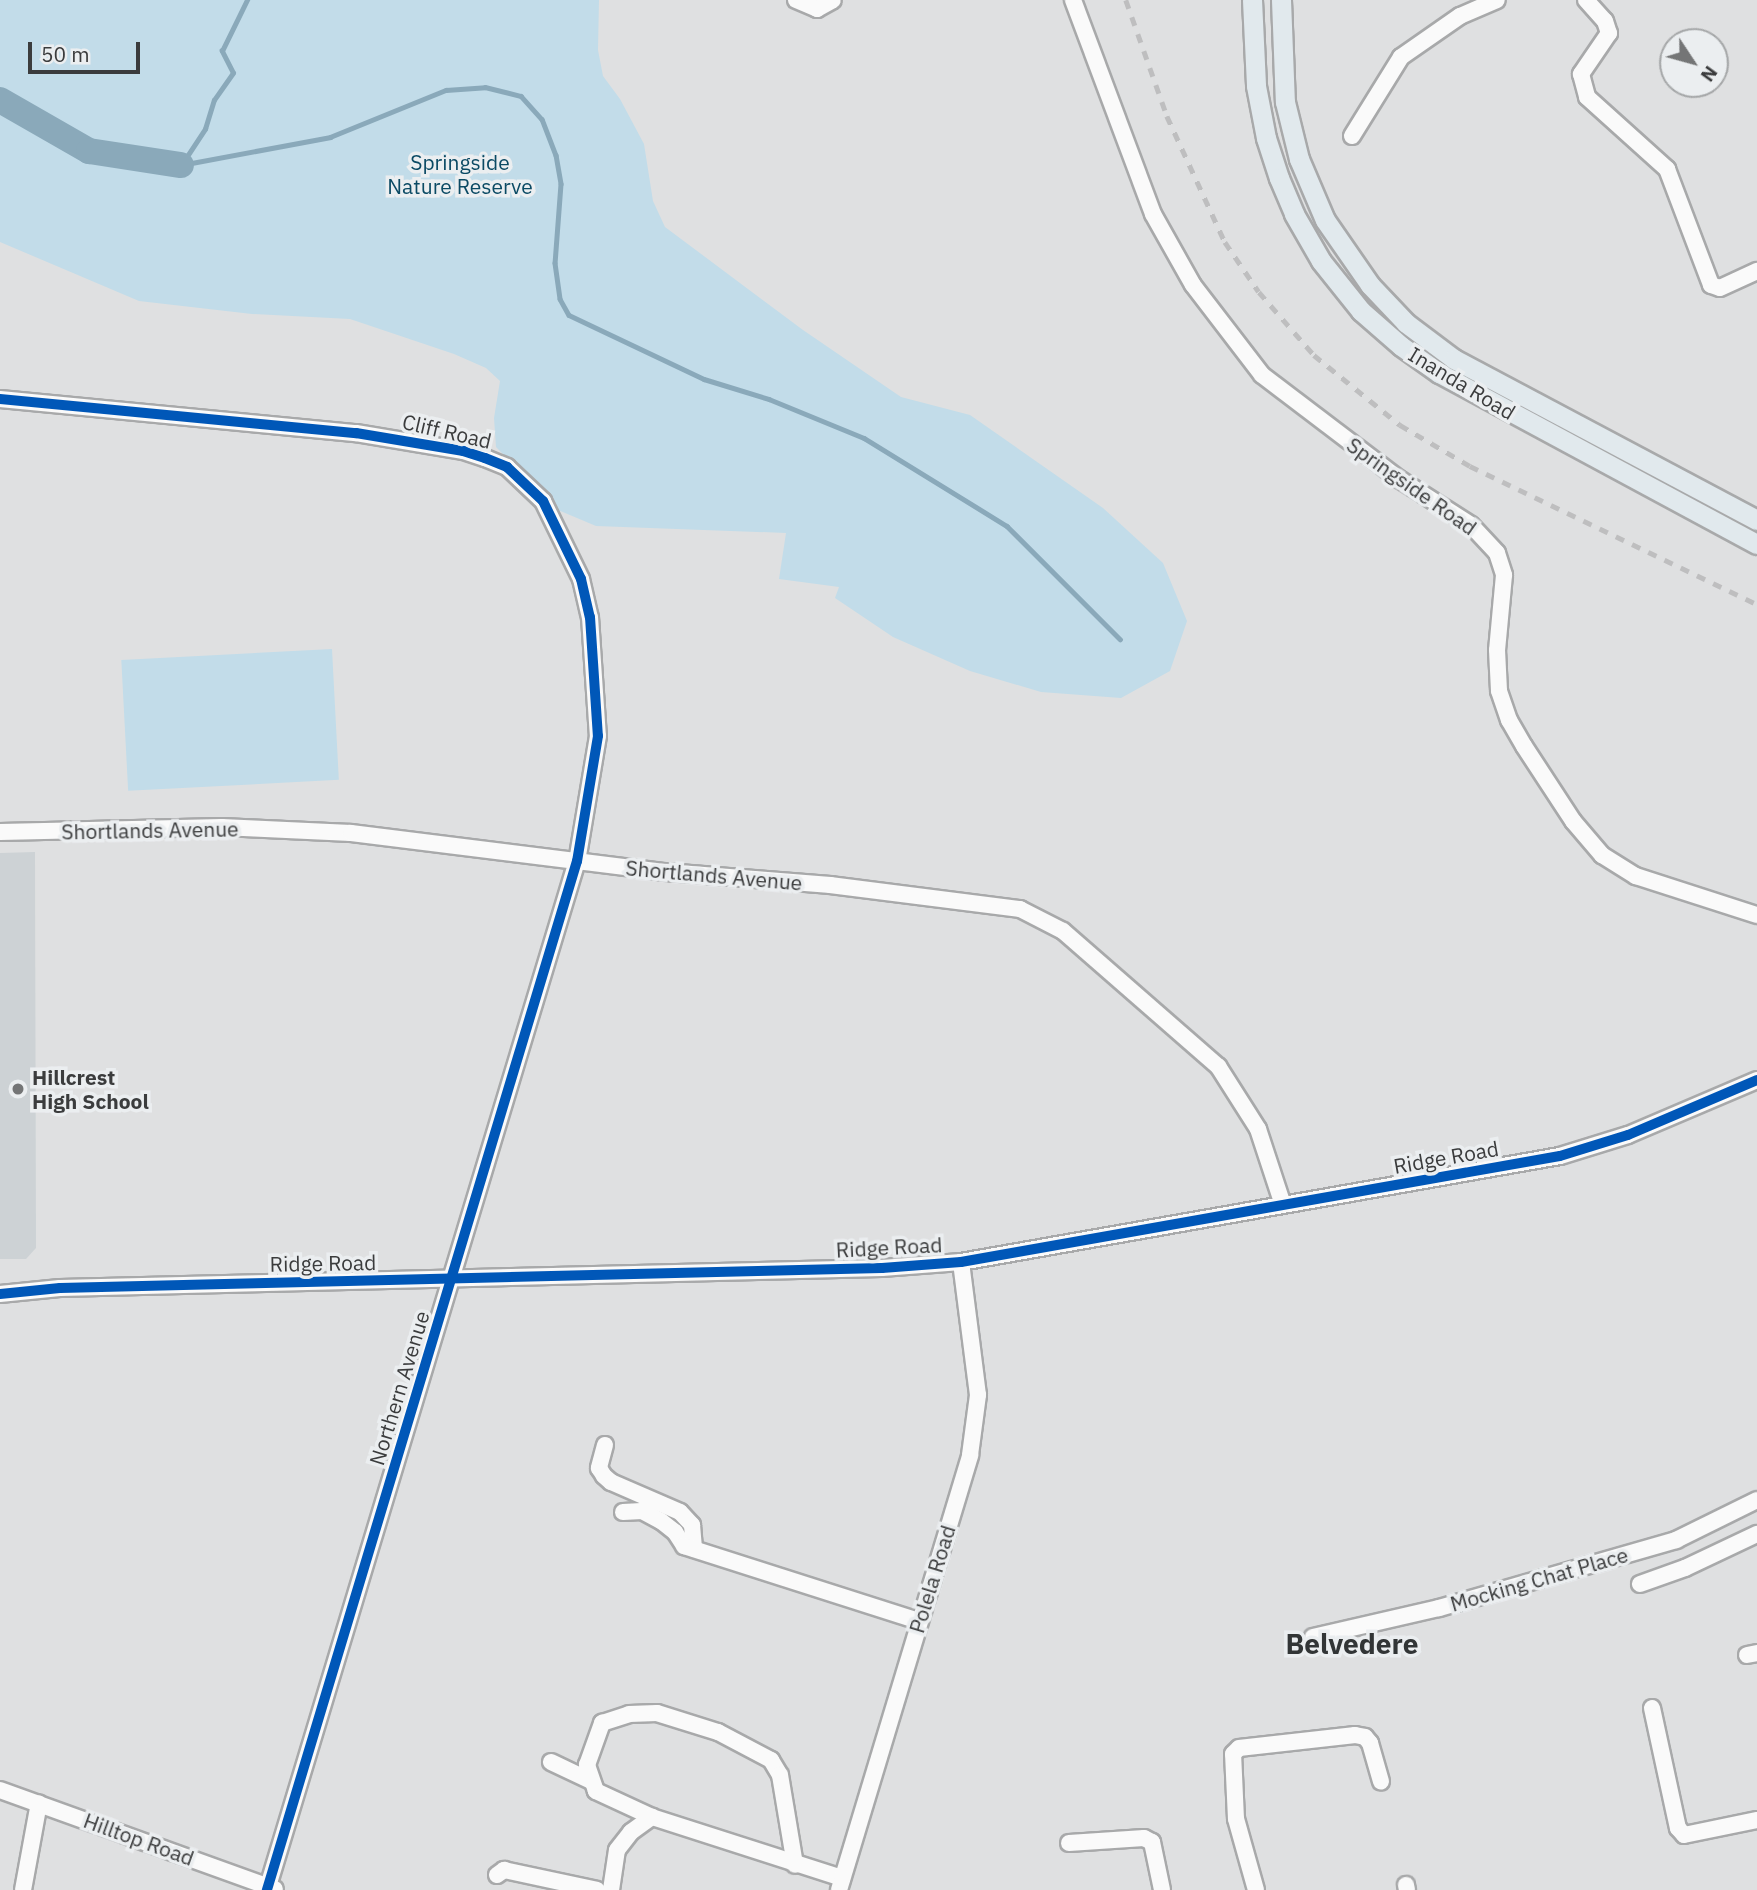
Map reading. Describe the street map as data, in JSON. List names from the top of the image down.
{
  "streets": {
    "main road": ["Inanda Road"],
    "street": [
      "Cliff Road",
      "Springside Road",
      "Shortlands Avenue",
      "Ridge Road",
      "Northern Avenue",
      "Polela Road",
      "Mocking Chat Place",
      "Hilltop Road"
    ]
  },
  "crossings": [
    ["Cliff Road", "Shortlands Avenue"],
    ["Cliff Road", "Northern Avenue"],
    ["Shortlands Avenue", "Ridge Road"],
    ["Shortlands Avenue", "Northern Avenue"],
    ["Ridge Road", "Northern Avenue"],
    ["Ridge Road", "Polela Road"],
    ["Northern Avenue", "Hilltop Road"]
  ],
  "districts": ["Belvedere"],
  "parks": ["Springside Nature Reserve"],
  "places": ["Hillcrest High School"],
  "scale_bar": "50 m",
  "north": "bottom right"
}
